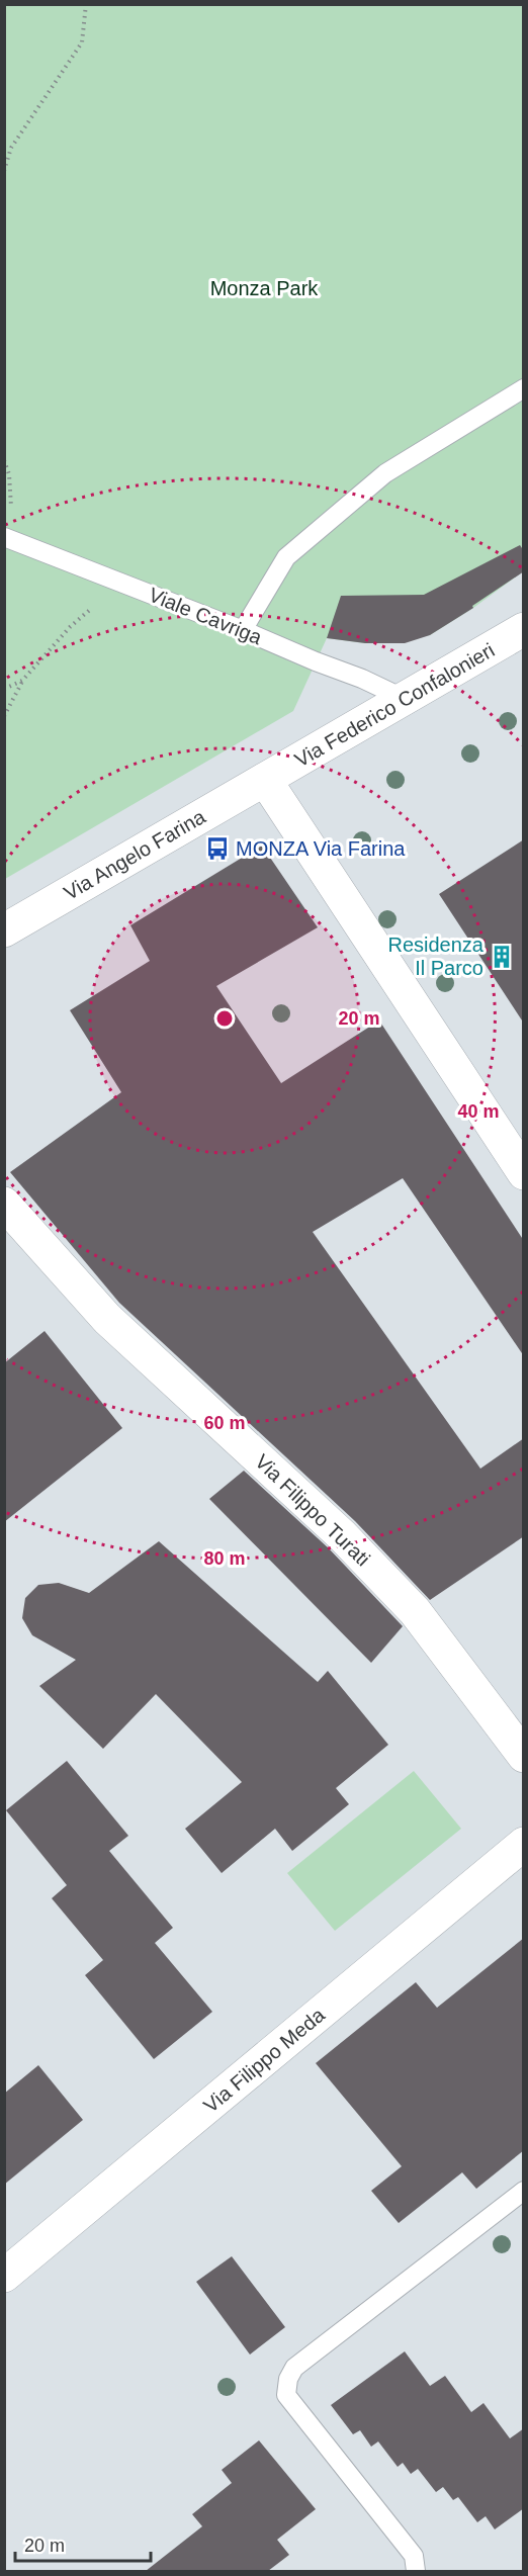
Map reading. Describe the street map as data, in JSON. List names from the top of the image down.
{
  "streets": {
    "street": [
      "Via Federico Confalonieri",
      "Via Angelo Farina",
      "Via Filippo Turati",
      "Via Filippo Meda"
    ],
    "lane": ["Viale Cavriga"]
  },
  "crossings": [
    ["Viale Cavriga", "Via Federico Confalonieri"],
    ["Via Federico Confalonieri", "Via Angelo Farina"]
  ],
  "parks": ["Monza Park"],
  "places": {
    "bus stop": ["MONZA Via Farina"],
    "building": ["Residenza Il Parco"]
  },
  "scale_bar": "20 m",
  "rings": [
    "20 m",
    "40 m",
    "60 m",
    "80 m"
  ]
}
